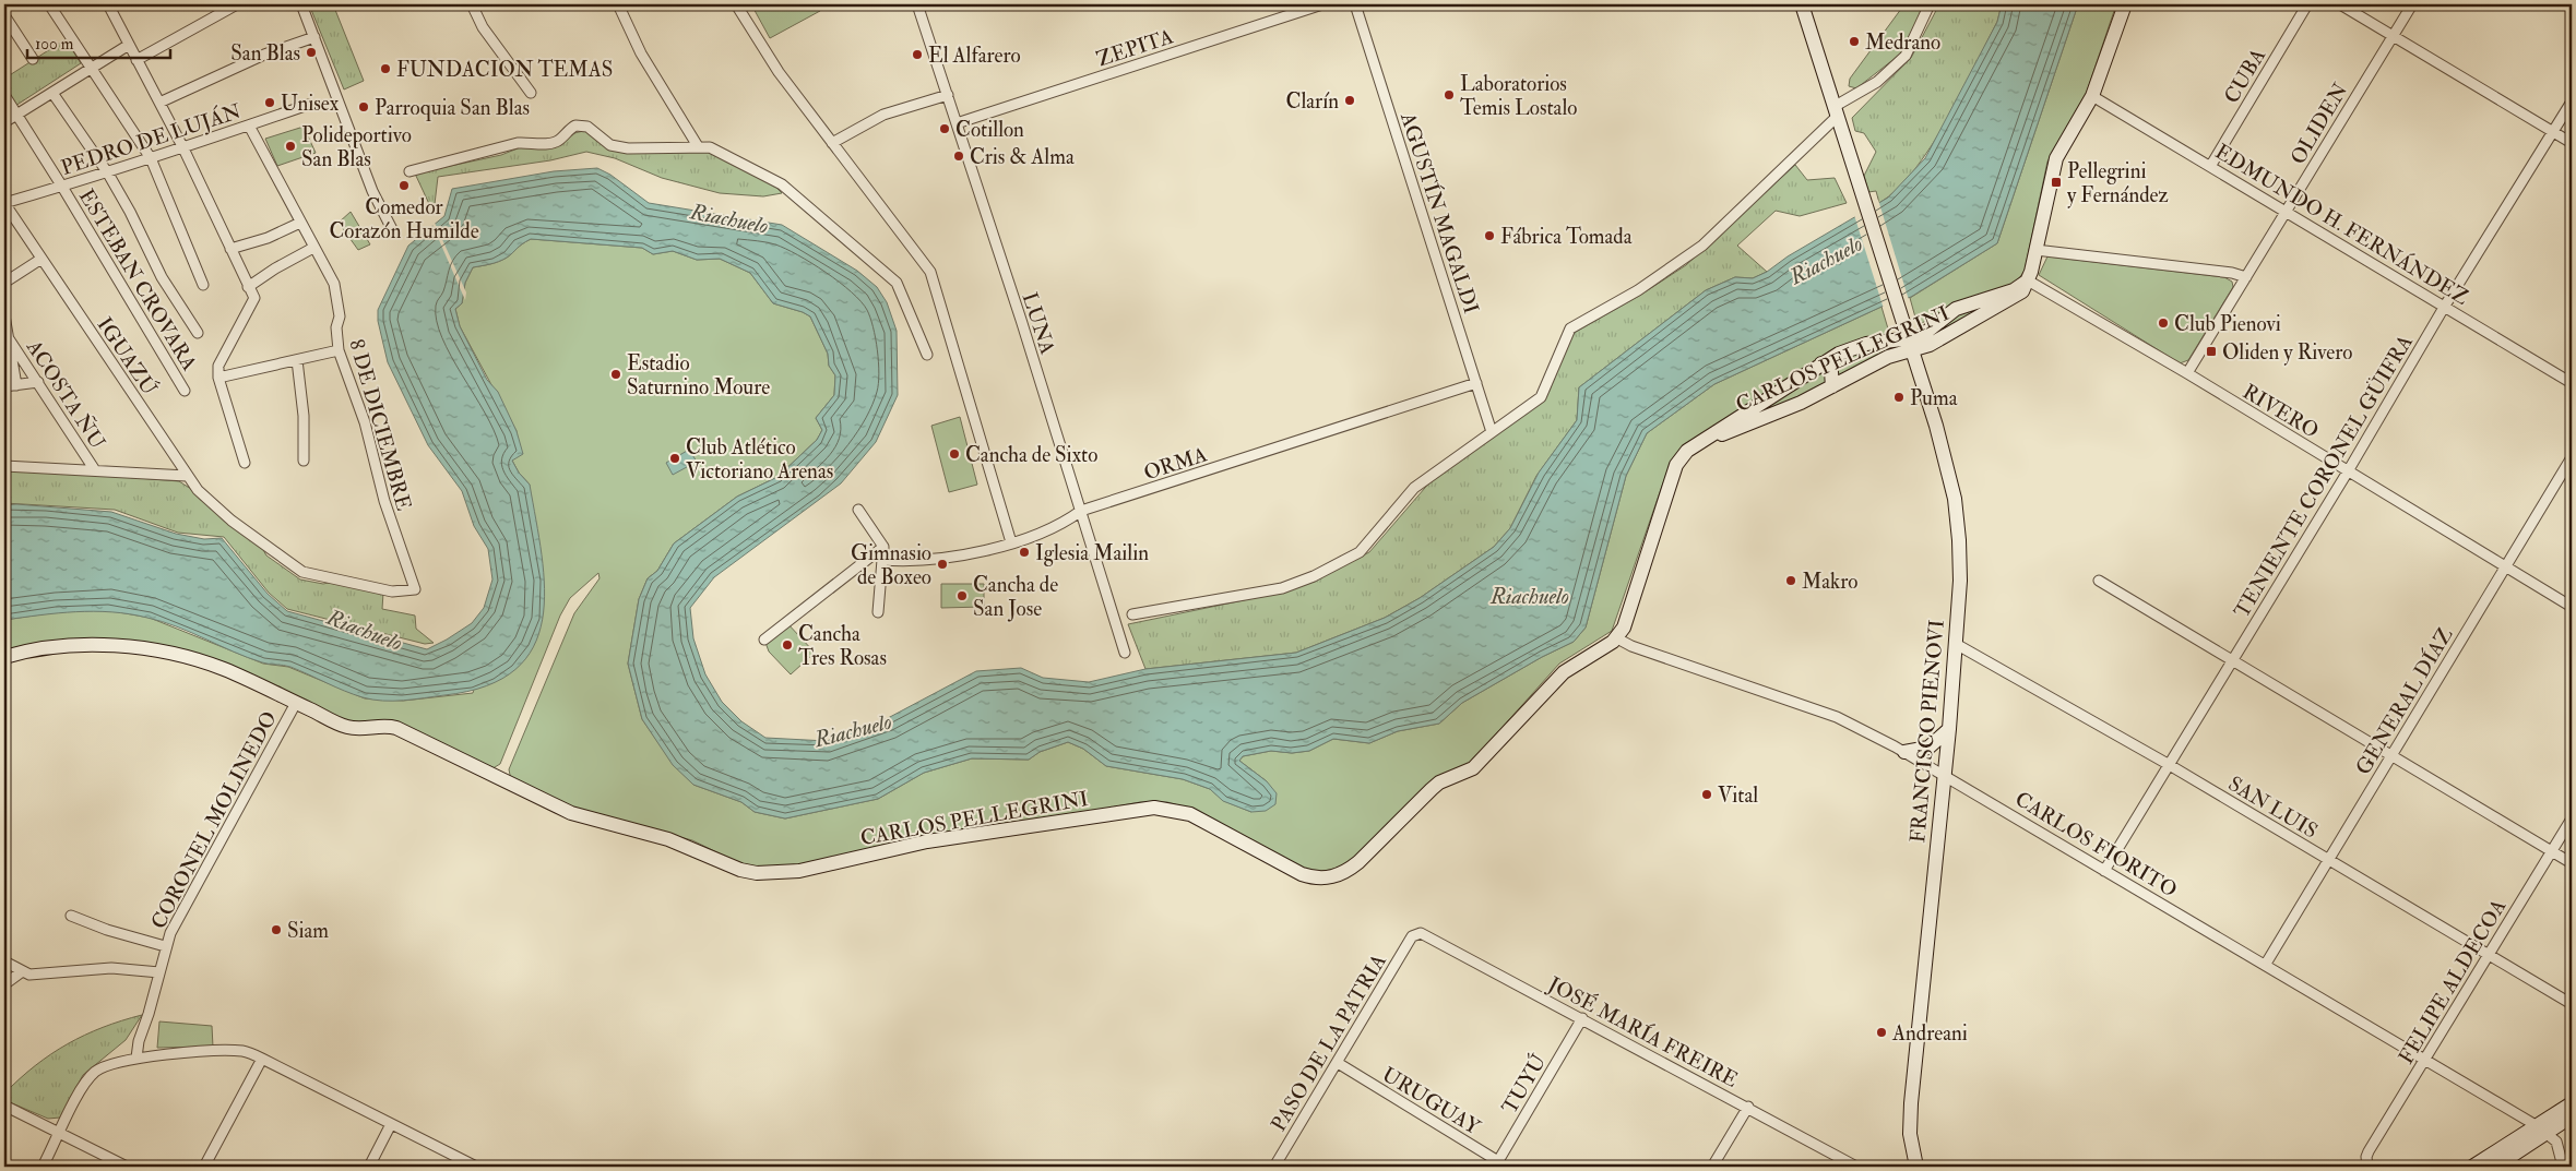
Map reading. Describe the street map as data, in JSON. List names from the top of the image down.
{
  "streets": {
    "street": [
      "ZEPITA",
      "CUBA",
      "OLIDEN",
      "PEDRO DE LUJÁN",
      "AGUSTÍN MAGALDI",
      "EDMUNDO H. FERNÁNDEZ",
      "ESTEBAN CROVARA",
      "LUNA",
      "IGUAZÚ",
      "CARLOS PELLEGRINI",
      "ACOSTA ÑU",
      "RIVERO",
      "8 DE DICIEMBRE",
      "ORMA",
      "TENIENTE CORONEL GÜIFRA",
      "GENERAL DÍAZ",
      "FRANCISCO PIENOVI",
      "SAN LUIS",
      "CORONEL MOLINEDO",
      "CARLOS FIORITO",
      "FELIPE ALDECOA",
      "JOSÉ MARÍA FREIRE",
      "PASO DE LA PATRIA",
      "TUYÚ",
      "URUGUAY"
    ]
  },
  "crossings": [
    ["ZEPITA", "LUNA"],
    ["CUBA", "EDMUNDO H. FERNÁNDEZ"],
    ["OLIDEN", "EDMUNDO H. FERNÁNDEZ"],
    ["OLIDEN", "RIVERO"],
    ["PEDRO DE LUJÁN", "ESTEBAN CROVARA"],
    ["PEDRO DE LUJÁN", "IGUAZÚ"],
    ["PEDRO DE LUJÁN", "8 DE DICIEMBRE"],
    ["AGUSTÍN MAGALDI", "ORMA"],
    ["EDMUNDO H. FERNÁNDEZ", "CARLOS PELLEGRINI"],
    ["EDMUNDO H. FERNÁNDEZ", "TENIENTE CORONEL GÜIFRA"],
    ["LUNA", "ORMA"],
    ["IGUAZÚ", "8 DE DICIEMBRE"],
    ["CARLOS PELLEGRINI", "RIVERO"],
    ["CARLOS PELLEGRINI", "FRANCISCO PIENOVI"],
    ["CARLOS PELLEGRINI", "CORONEL MOLINEDO"],
    ["CARLOS PELLEGRINI", "CARLOS FIORITO"],
    ["RIVERO", "TENIENTE CORONEL GÜIFRA"],
    ["RIVERO", "GENERAL DÍAZ"],
    ["TENIENTE CORONEL GÜIFRA", "SAN LUIS"],
    ["TENIENTE CORONEL GÜIFRA", "CARLOS FIORITO"],
    ["GENERAL DÍAZ", "SAN LUIS"],
    ["GENERAL DÍAZ", "CARLOS FIORITO"],
    ["FRANCISCO PIENOVI", "SAN LUIS"],
    ["FRANCISCO PIENOVI", "CARLOS FIORITO"],
    ["SAN LUIS", "FELIPE ALDECOA"],
    ["CARLOS FIORITO", "FELIPE ALDECOA"],
    ["JOSÉ MARÍA FREIRE", "PASO DE LA PATRIA"],
    ["JOSÉ MARÍA FREIRE", "TUYÚ"],
    ["PASO DE LA PATRIA", "URUGUAY"],
    ["TUYÚ", "URUGUAY"]
  ],
  "water": ["Riachuelo"],
  "places": {
    "other": [
      "Medrano",
      "San Blas",
      "El Alfarero",
      "FUNDACION TEMAS",
      "Laboratorios Temis Lostalo",
      "Clarín",
      "Unisex",
      "Parroquia San Blas",
      "Cotillon",
      "Polideportivo San Blas",
      "Cris & Alma",
      "Comedor Corazón Humilde",
      "Fábrica Tomada",
      "Club Pienovi",
      "Estadio Saturnino Moure",
      "Puma",
      "Cancha de Sixto",
      "Club Atlético Victoriano Arenas",
      "Iglesia Mailin",
      "Gimnasio de Boxeo",
      "Makro",
      "Cancha de San Jose",
      "Cancha Tres Rosas",
      "Vital",
      "Siam",
      "Andreani"
    ],
    "transit": ["Pellegrini y Fernández", "Oliden y Rivero"]
  },
  "scale_bar": "100 m"
}
